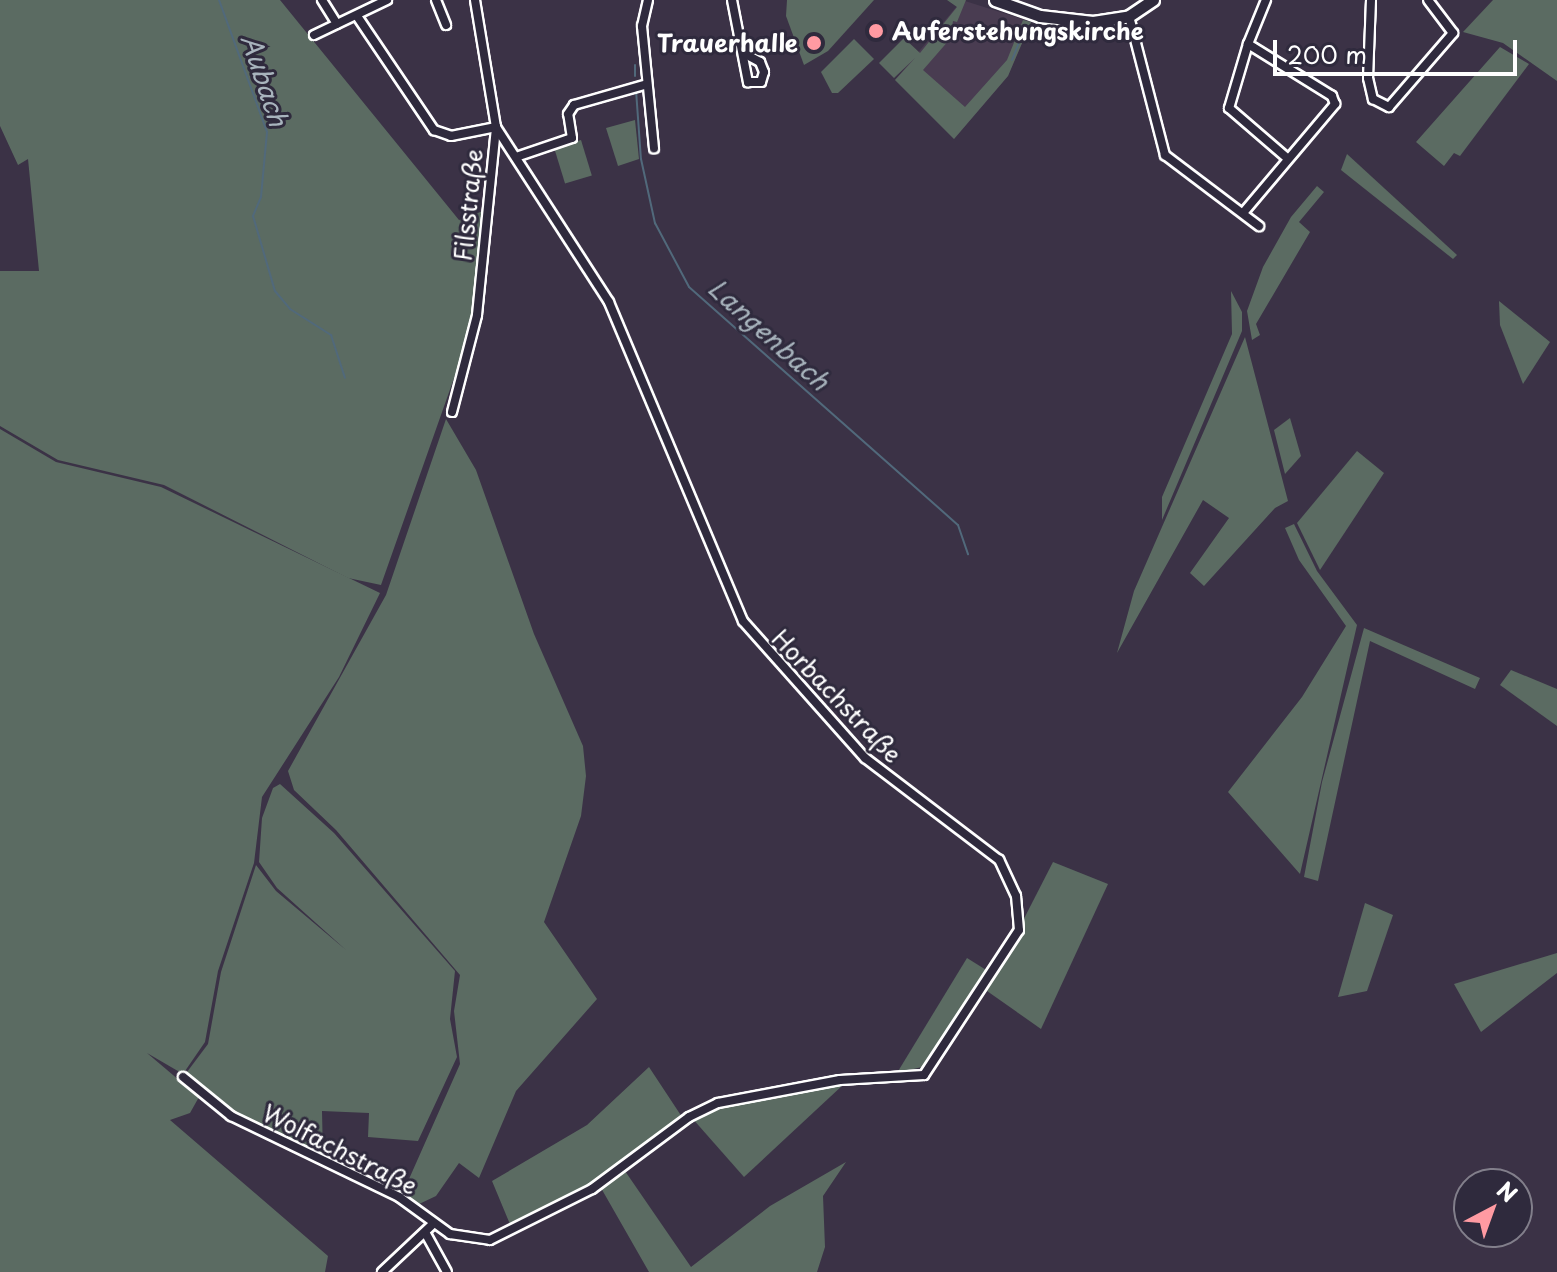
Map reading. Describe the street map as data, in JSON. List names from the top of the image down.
{
  "streets": {
    "street": ["Filsstraße", "Horbachstraße", "Wolfachstraße"]
  },
  "crossings": [
    ["Filsstraße", "Horbachstraße"],
    ["Horbachstraße", "Wolfachstraße"]
  ],
  "water": ["Aubach", "Langenbach"],
  "places": ["Auferstehungskirche", "Trauerhalle"],
  "scale_bar": "200 m",
  "north": "top right"
}
